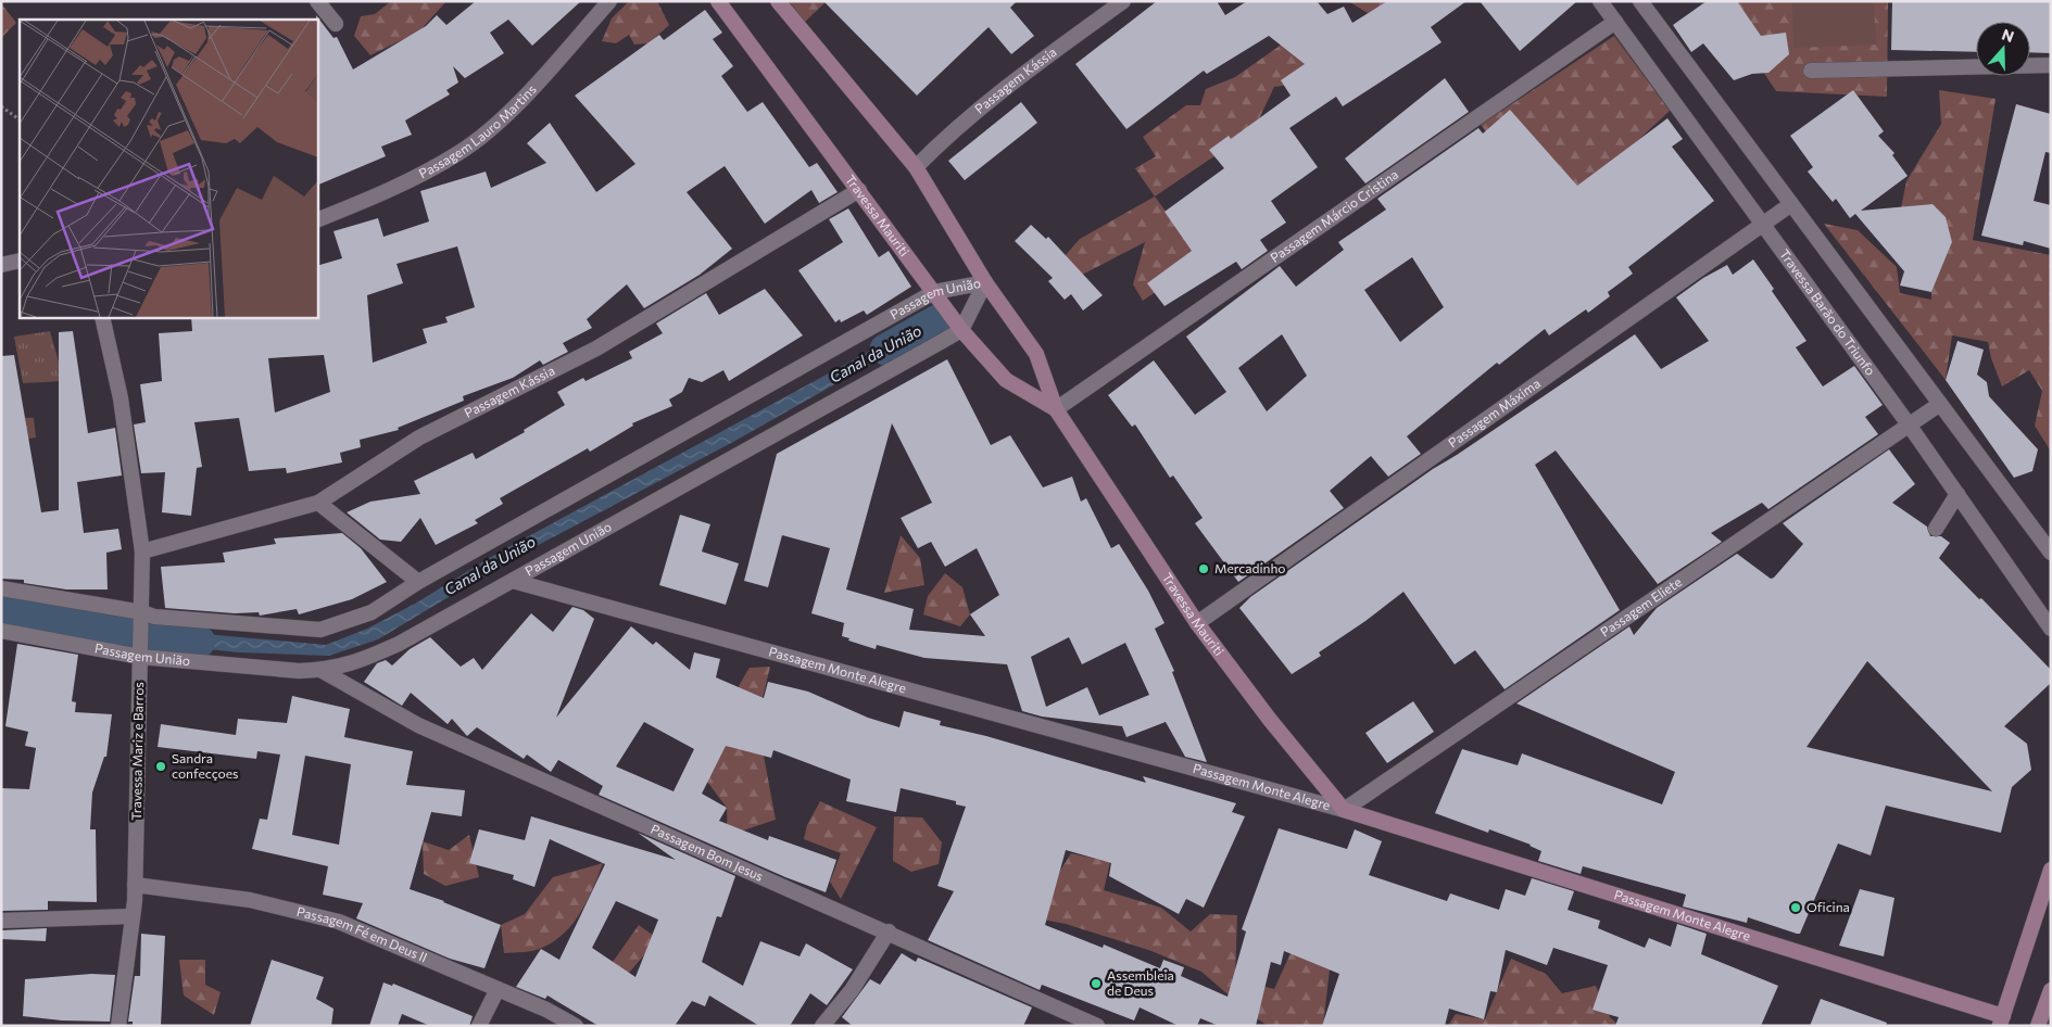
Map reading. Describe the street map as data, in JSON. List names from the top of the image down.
{
  "streets": {
    "main road": ["Travessa Mauriti", "Passagem Monte Alegre"],
    "street": [
      "Passagem Kássia",
      "Passagem Lauro Martins",
      "Passagem Márcio Cristina",
      "Passagem União",
      "Travessa Barão do Triunfo",
      "Passagem Máxima",
      "Passagem Eliete",
      "Travessa Mariz e Barros",
      "Passagem Bom Jesus",
      "Passagem Fé em Deus II"
    ]
  },
  "crossings": [
    ["Passagem Kássia", "Travessa Mauriti"],
    ["Passagem Kássia", "Travessa Mariz e Barros"],
    ["Travessa Mauriti", "Passagem Márcio Cristina"],
    ["Travessa Mauriti", "Passagem União"],
    ["Travessa Mauriti", "Passagem Máxima"],
    ["Travessa Mauriti", "Passagem Eliete"],
    ["Travessa Mauriti", "Passagem Monte Alegre"],
    ["Passagem Márcio Cristina", "Travessa Barão do Triunfo"],
    ["Passagem União", "Passagem Monte Alegre"],
    ["Passagem União", "Travessa Mariz e Barros"],
    ["Passagem União", "Passagem Bom Jesus"],
    ["Travessa Barão do Triunfo", "Passagem Máxima"],
    ["Travessa Barão do Triunfo", "Passagem Eliete"],
    ["Passagem Eliete", "Passagem Monte Alegre"],
    ["Travessa Mariz e Barros", "Passagem Fé em Deus II"]
  ],
  "water": ["Canal da União"],
  "places": [
    "Mercadinho",
    "Sandra confecçoes",
    "Oficina",
    "Assembleia de Deus"
  ],
  "north": "top"
}
